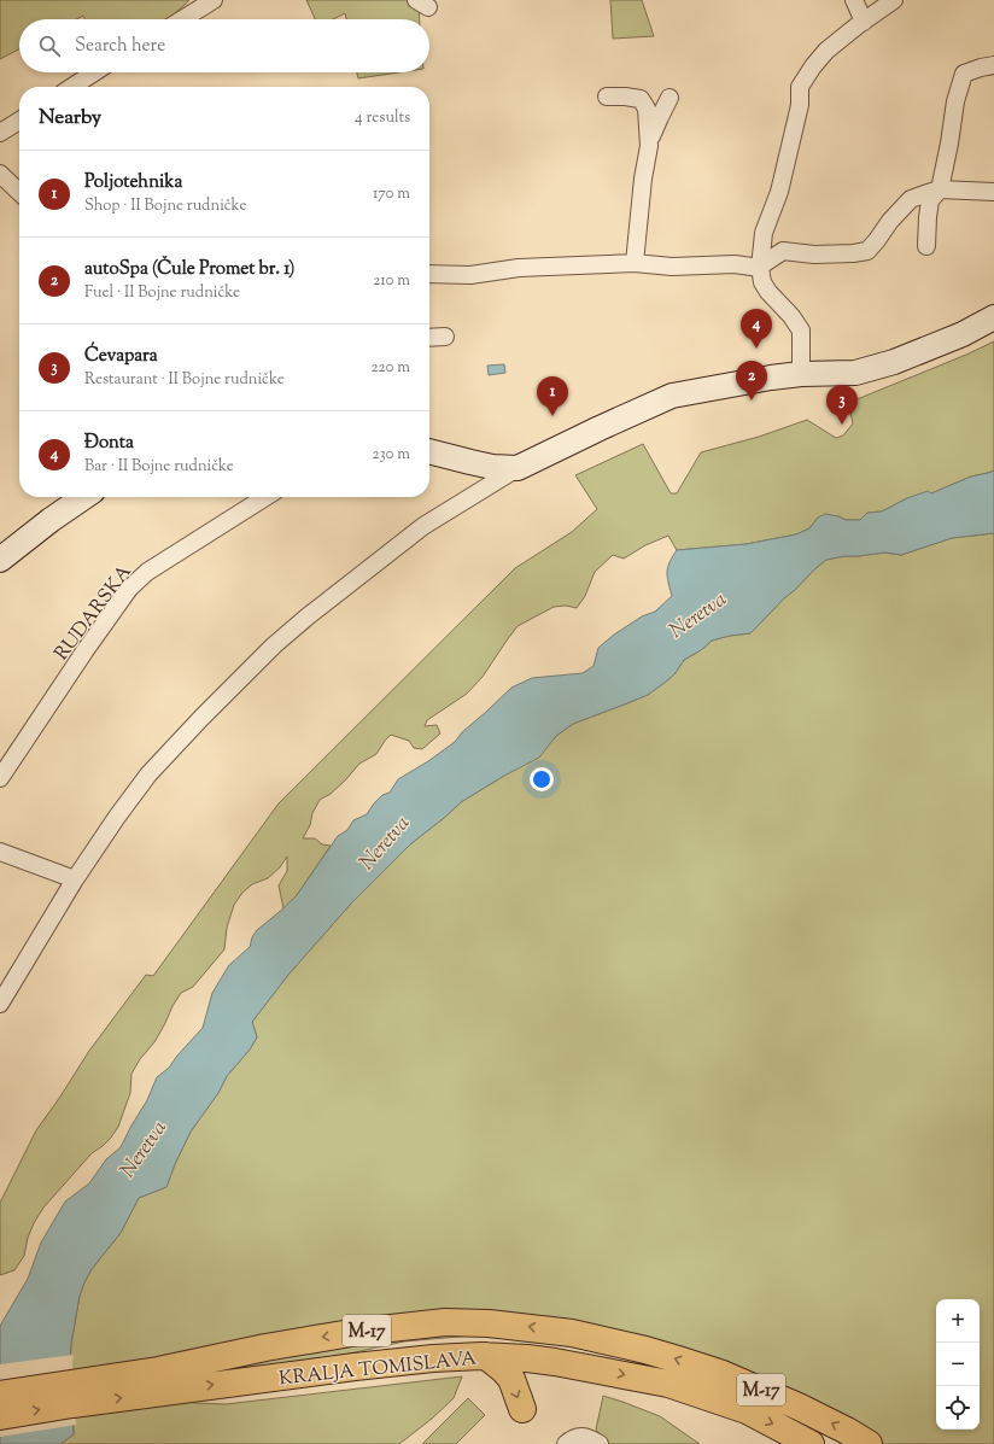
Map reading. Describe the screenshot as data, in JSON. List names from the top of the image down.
{
  "streets": {
    "main road": ["M-17", "KRALJA TOMISLAVA"],
    "street": ["RUDARSKA"]
  },
  "crossings": [
    ["M-17", "KRALJA TOMISLAVA"]
  ],
  "water": ["Neretva"],
  "page": {
    "search": "Search here",
    "heading": ["Nearby", "4 results"],
    "list": [
      {
        "mark": "1",
        "name": "Poljotehnika",
        "note": "Shop · II Bojne rudničke",
        "value": "170 m"
      },
      {
        "mark": "2",
        "name": "autoSpa (Čule Promet br. 1)",
        "note": "Fuel · II Bojne rudničke",
        "value": "210 m"
      },
      {
        "mark": "3",
        "name": "Ćevapara",
        "note": "Restaurant · II Bojne rudničke",
        "value": "220 m"
      },
      {
        "mark": "4",
        "name": "Đonta",
        "note": "Bar · II Bojne rudničke",
        "value": "230 m"
      }
    ],
    "pins": [
      "4",
      "2",
      "1",
      "3"
    ],
    "map_buttons": ["+", "−"]
  }
}
